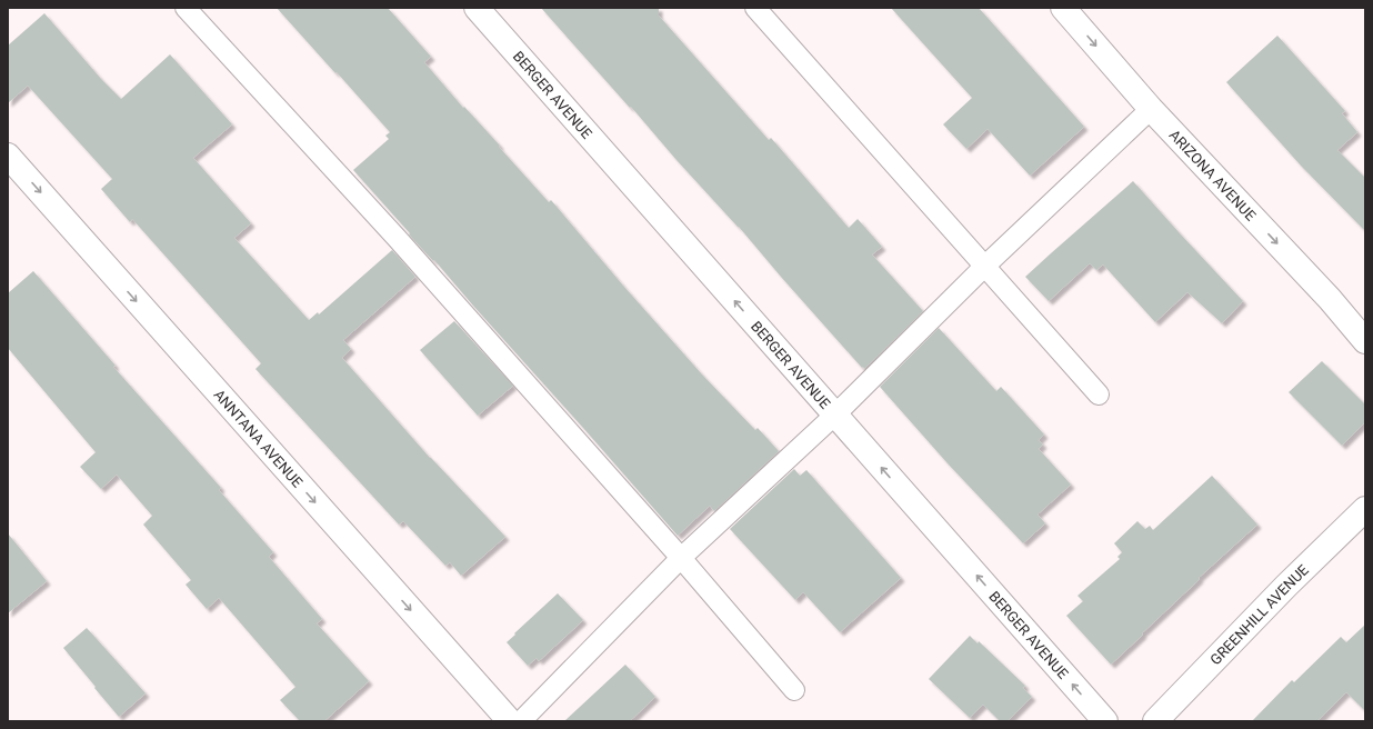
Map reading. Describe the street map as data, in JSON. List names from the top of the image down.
{
  "streets": {
    "street": [
      "BERGER AVENUE",
      "ARIZONA AVENUE",
      "ANNTANA AVENUE",
      "GREENHILL AVENUE"
    ]
  },
  "one_way": ["BERGER AVENUE", "ARIZONA AVENUE", "ANNTANA AVENUE"]
}
